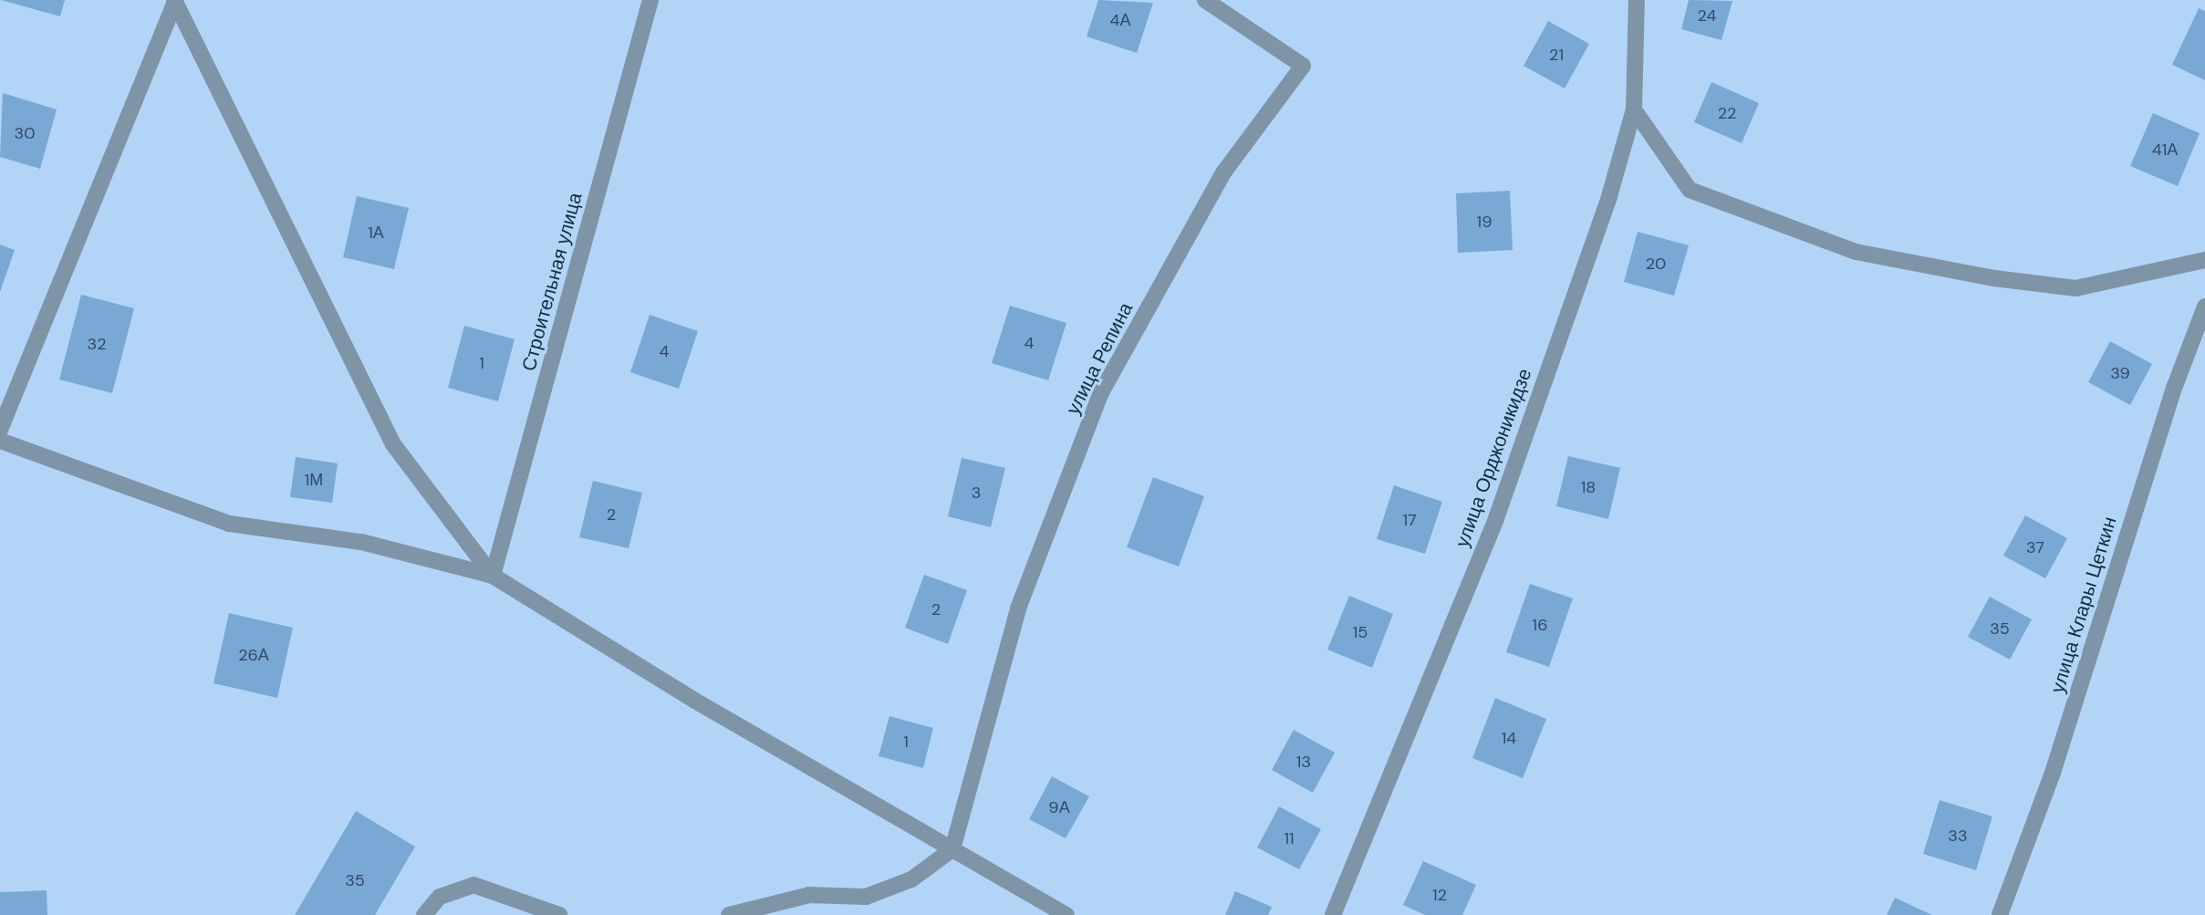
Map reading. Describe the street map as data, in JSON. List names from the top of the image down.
{
  "streets": {
    "street": [
      "Строительная улица",
      "улица Репина",
      "улица Орджоникидзе",
      "улица Клары Цеткин"
    ]
  },
  "house_numbers": [
    "24",
    "4А",
    "21",
    "22",
    "30",
    "41А",
    "19",
    "1А",
    "20",
    "4",
    "32",
    "4",
    "1",
    "39",
    "1М",
    "18",
    "3",
    "2",
    "17",
    "37",
    "2",
    "16",
    "35",
    "15",
    "26А",
    "14",
    "1",
    "13",
    "9А",
    "33",
    "11",
    "35",
    "12"
  ]
}
